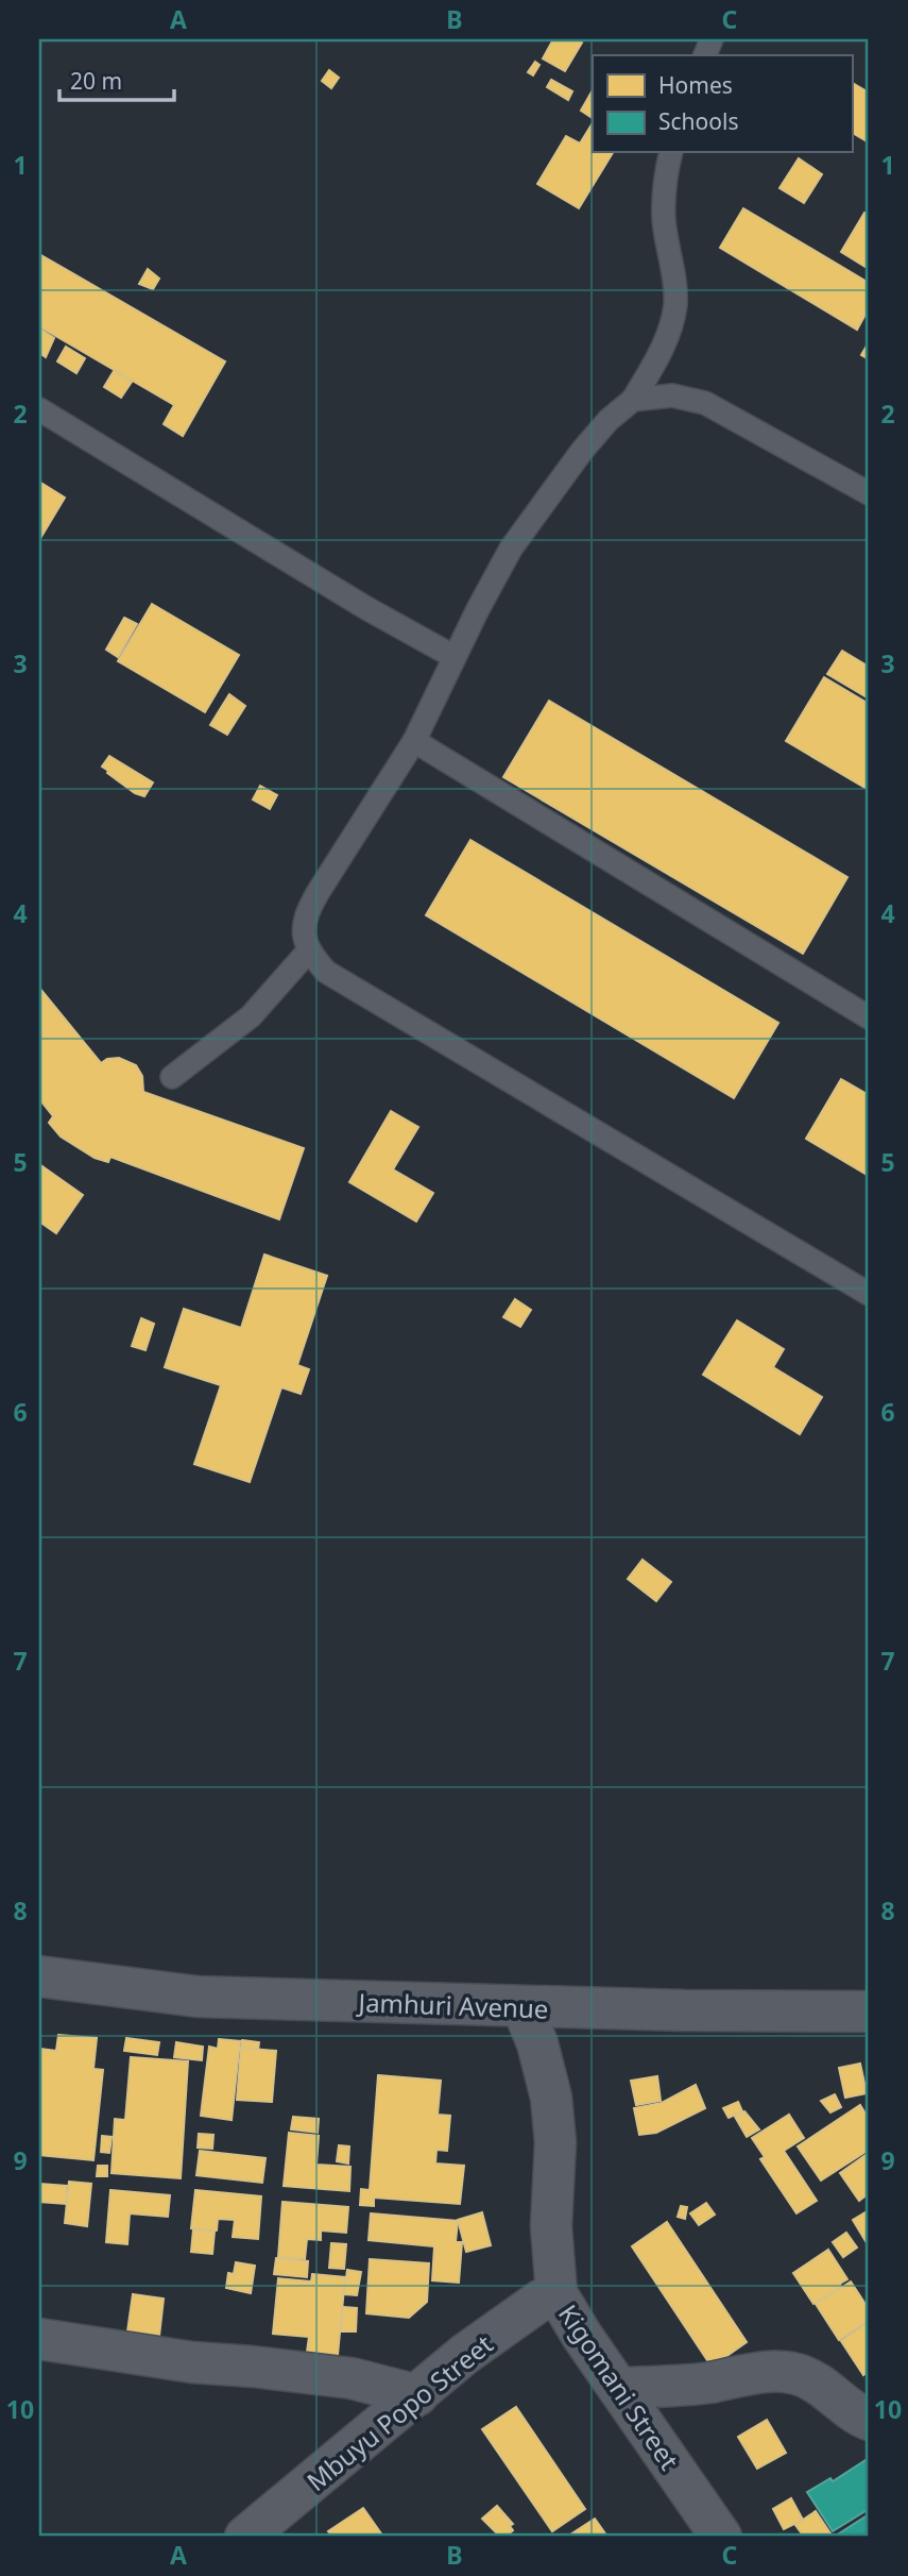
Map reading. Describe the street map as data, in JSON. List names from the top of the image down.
{
  "streets": {
    "street": ["Jamhuri Avenue", "Kigomani Street", "Mbuyu Popo Street"]
  },
  "crossings": [
    ["Jamhuri Avenue", "Kigomani Street"],
    ["Kigomani Street", "Mbuyu Popo Street"]
  ],
  "legend": ["Homes", "Schools"],
  "scale_bar": "20 m",
  "grid": {
    "columns": ["A", "B", "C"],
    "rows": [
      "1",
      "2",
      "3",
      "4",
      "5",
      "6",
      "7",
      "8",
      "9",
      "10"
    ]
  }
}
